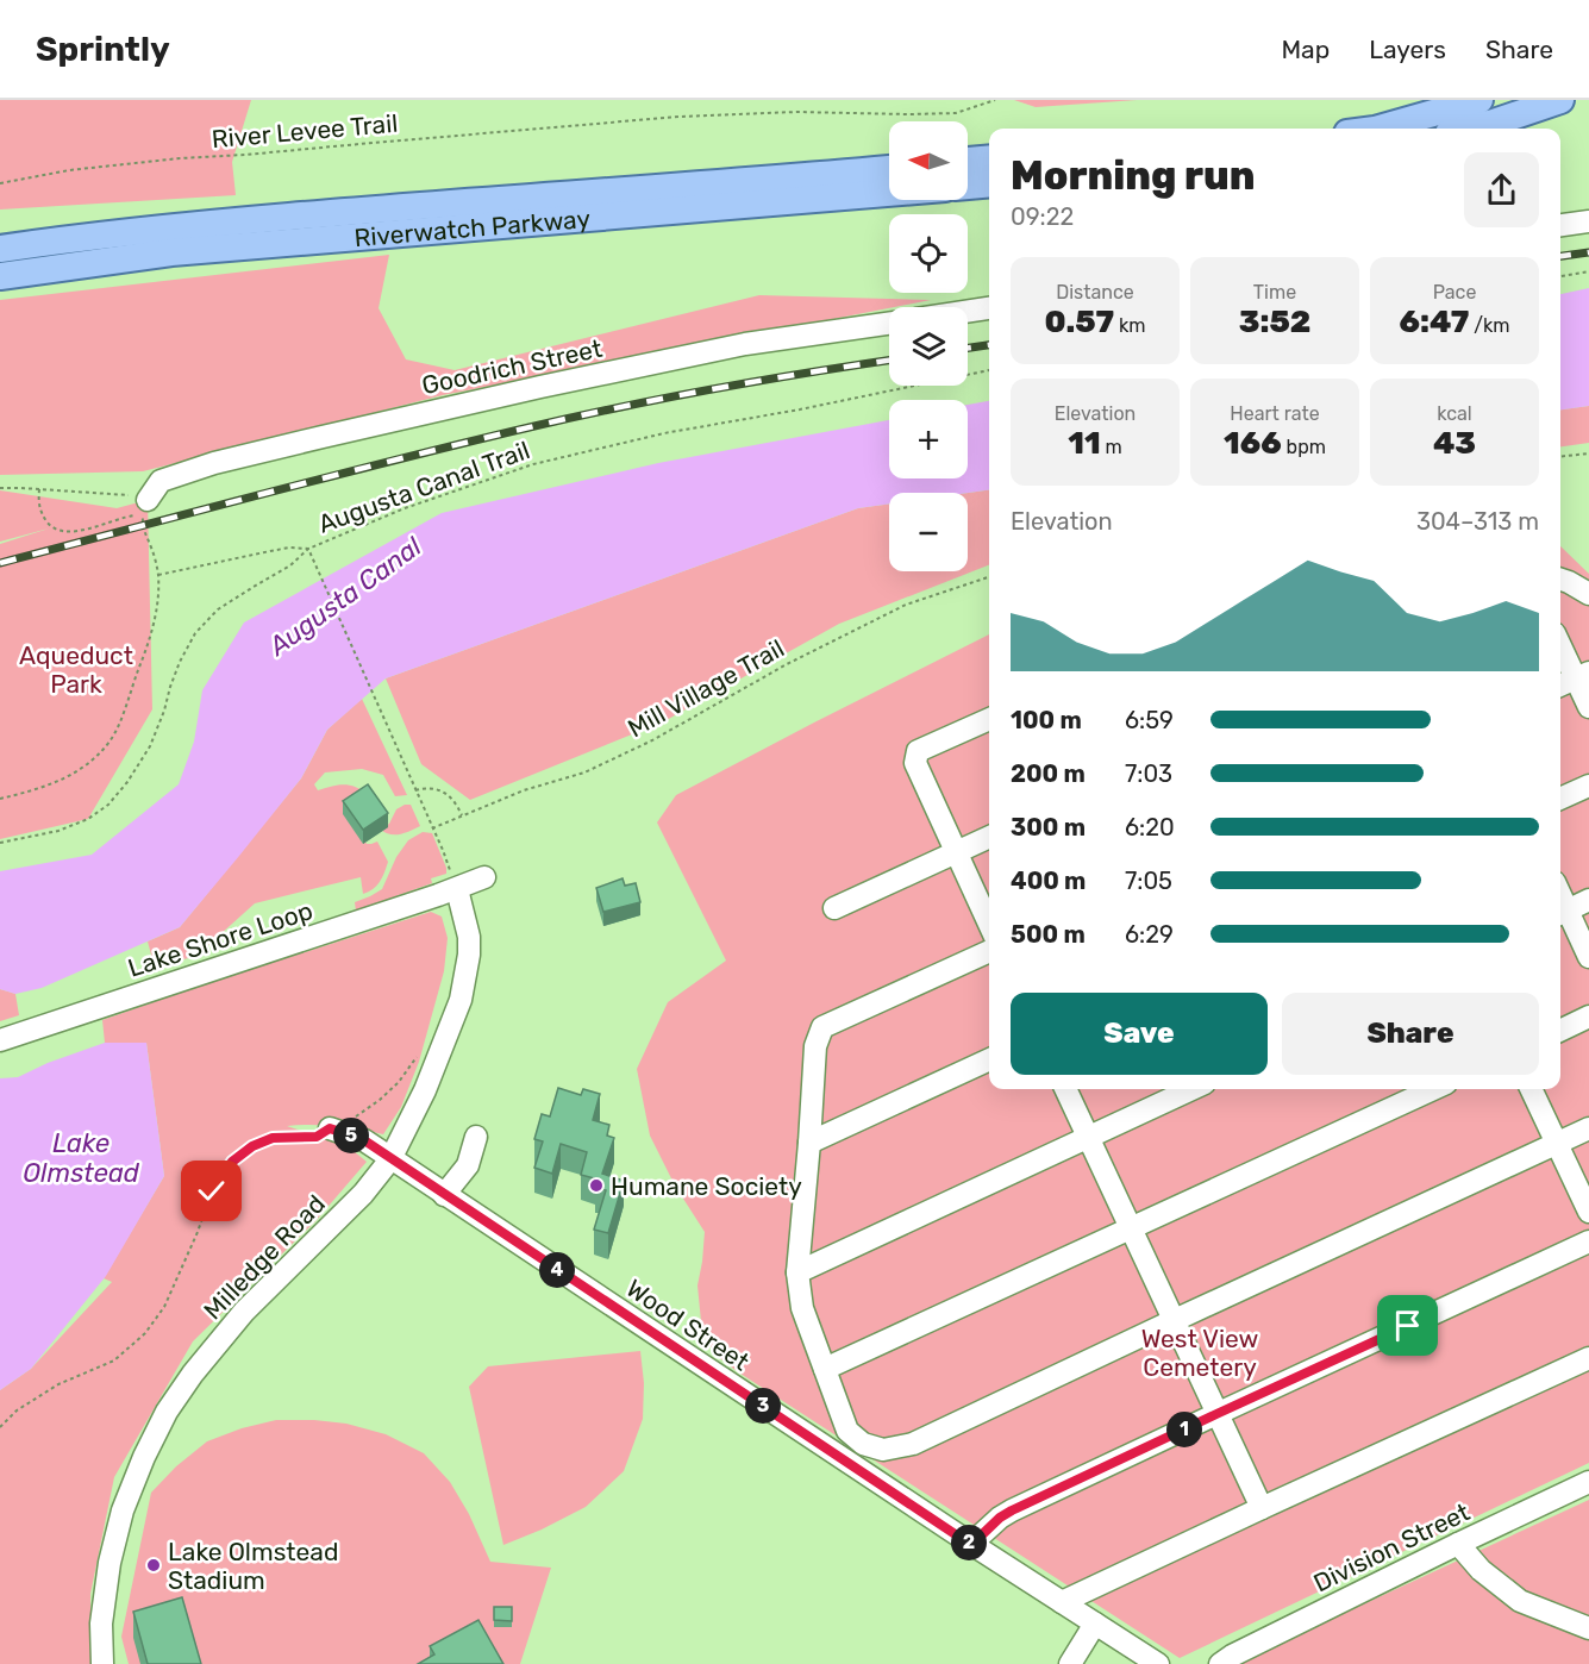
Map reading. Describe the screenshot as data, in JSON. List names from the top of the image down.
{
  "streets": {
    "main road": ["Riverwatch Parkway"],
    "street": [
      "Goodrich Street",
      "Lake Shore Loop",
      "Milledge Road",
      "Wood Street",
      "Division Street"
    ],
    "path": ["River Levee Trail", "Augusta Canal Trail", "Mill Village Trail"]
  },
  "crossings": [
    ["Lake Shore Loop", "Milledge Road"],
    ["Milledge Road", "Wood Street"]
  ],
  "water": ["Augusta Canal", "Lake Olmstead"],
  "parks": ["Aqueduct Park", "West View Cemetery"],
  "places": ["Humane Society", "Lake Olmstead Stadium"],
  "north": "left",
  "page": {
    "header": "Sprintly",
    "nav": ["Map", "Layers", "Share"],
    "map_buttons": ["+", "−"],
    "heading": ["Morning run", "09:22"],
    "stats": [
      ["Distance", "0.57 km"],
      ["Time", "3:52"],
      ["Pace", "6:47 /km"],
      ["Elevation", "11 m"],
      ["Heart rate", "166 bpm"],
      ["kcal", "43"]
    ],
    "chart": ["Elevation", "304–313 m"],
    "list": [
      {
        "name": "100 m",
        "note": "6:59"
      },
      {
        "name": "200 m",
        "note": "7:03"
      },
      {
        "name": "300 m",
        "note": "6:20"
      },
      {
        "name": "400 m",
        "note": "7:05"
      },
      {
        "name": "500 m",
        "note": "6:29"
      }
    ],
    "buttons": ["Save", "Share"],
    "pins": [
      "5",
      "4",
      "3",
      "1",
      "2"
    ]
  }
}
